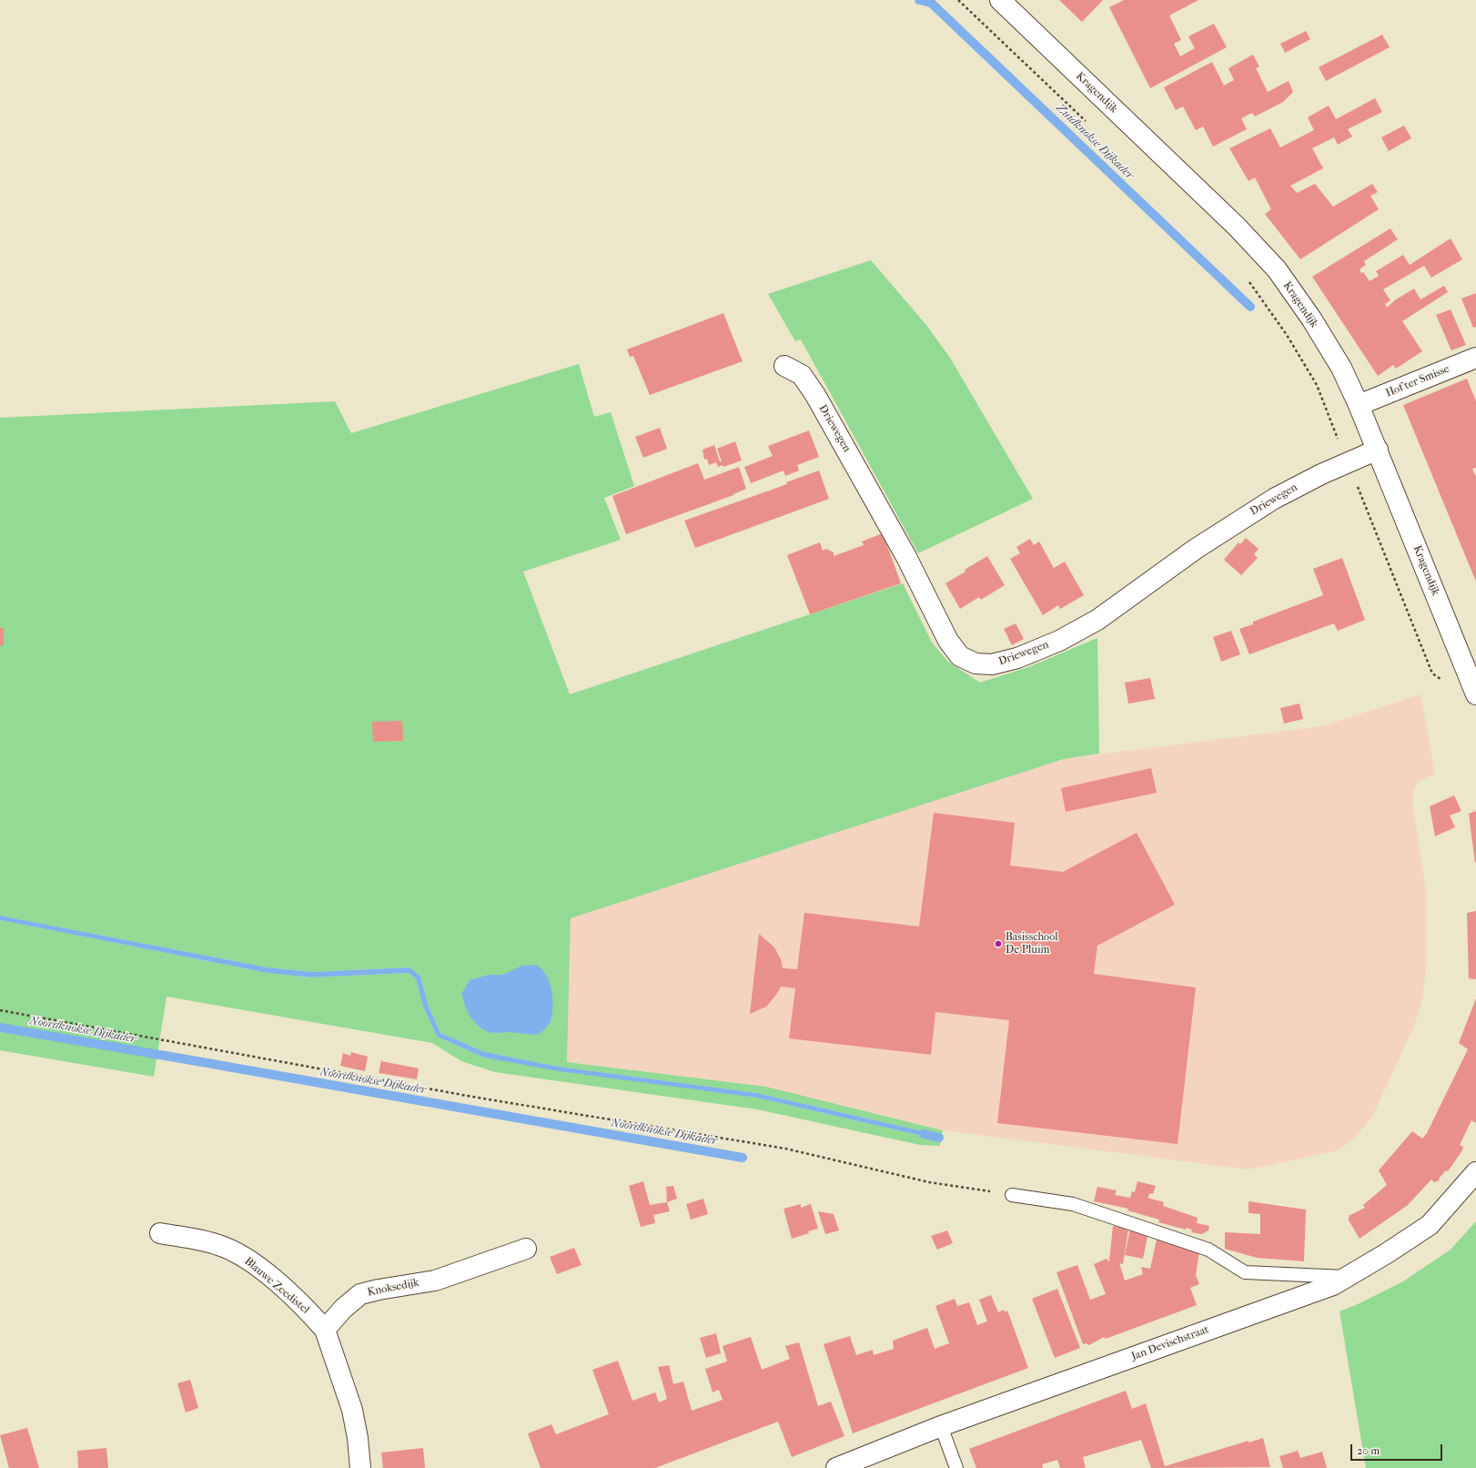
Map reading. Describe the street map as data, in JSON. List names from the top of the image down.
{
  "streets": {
    "street": [
      "Kragendijk",
      "Hof ter Smisse",
      "Driewegen",
      "Blauwe Zeedistel",
      "Knoksedijk",
      "Jan Devischstraat"
    ]
  },
  "crossings": [
    ["Kragendijk", "Hof ter Smisse"],
    ["Kragendijk", "Driewegen"],
    ["Blauwe Zeedistel", "Knoksedijk"]
  ],
  "water": ["Zuidknokse Dijkader", "Noordknokse Dijkader"],
  "places": ["Basisschool De Pluim"],
  "scale_bar": "20 m"
}
